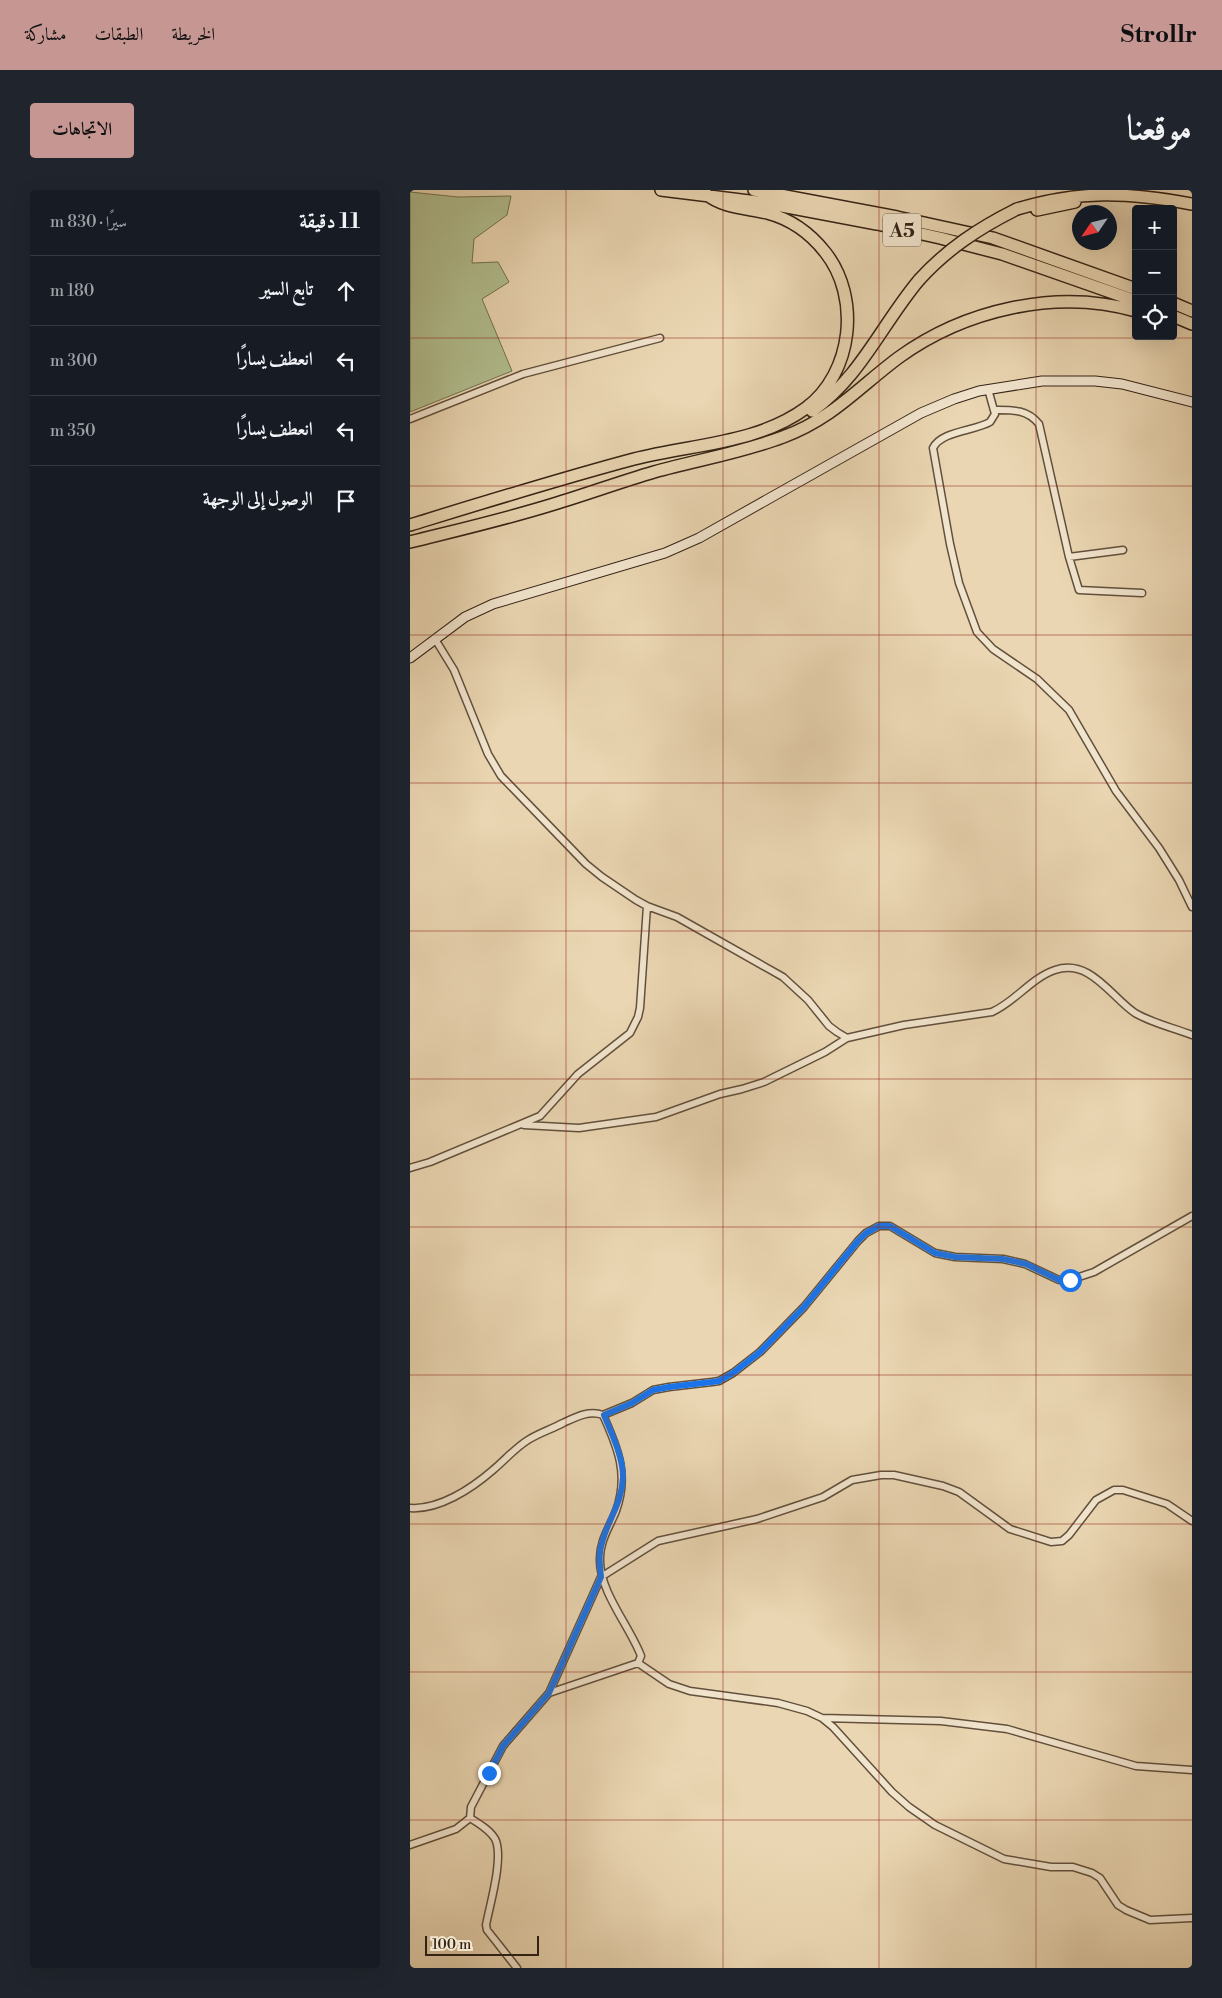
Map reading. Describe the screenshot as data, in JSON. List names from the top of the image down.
{
  "streets": {
    "highway": ["A5"]
  },
  "scale_bar": "100 m",
  "north": "bottom left",
  "page": {
    "header": "Strollr",
    "nav": ["الخريطة", "الطبقات", "مشاركة"],
    "title": "موقعنا",
    "buttons": "الاتجاهات",
    "heading": ["11 دقيقة", "سيرًا · 830 m"],
    "map_buttons": ["+", "−"],
    "list": [
      ["تابع السير", "180 m"],
      ["انعطف يسارًا", "300 m"],
      ["انعطف يسارًا", "350 m"],
      "الوصول إلى الوجهة"
    ],
    "scale": "100 m"
  }
}
